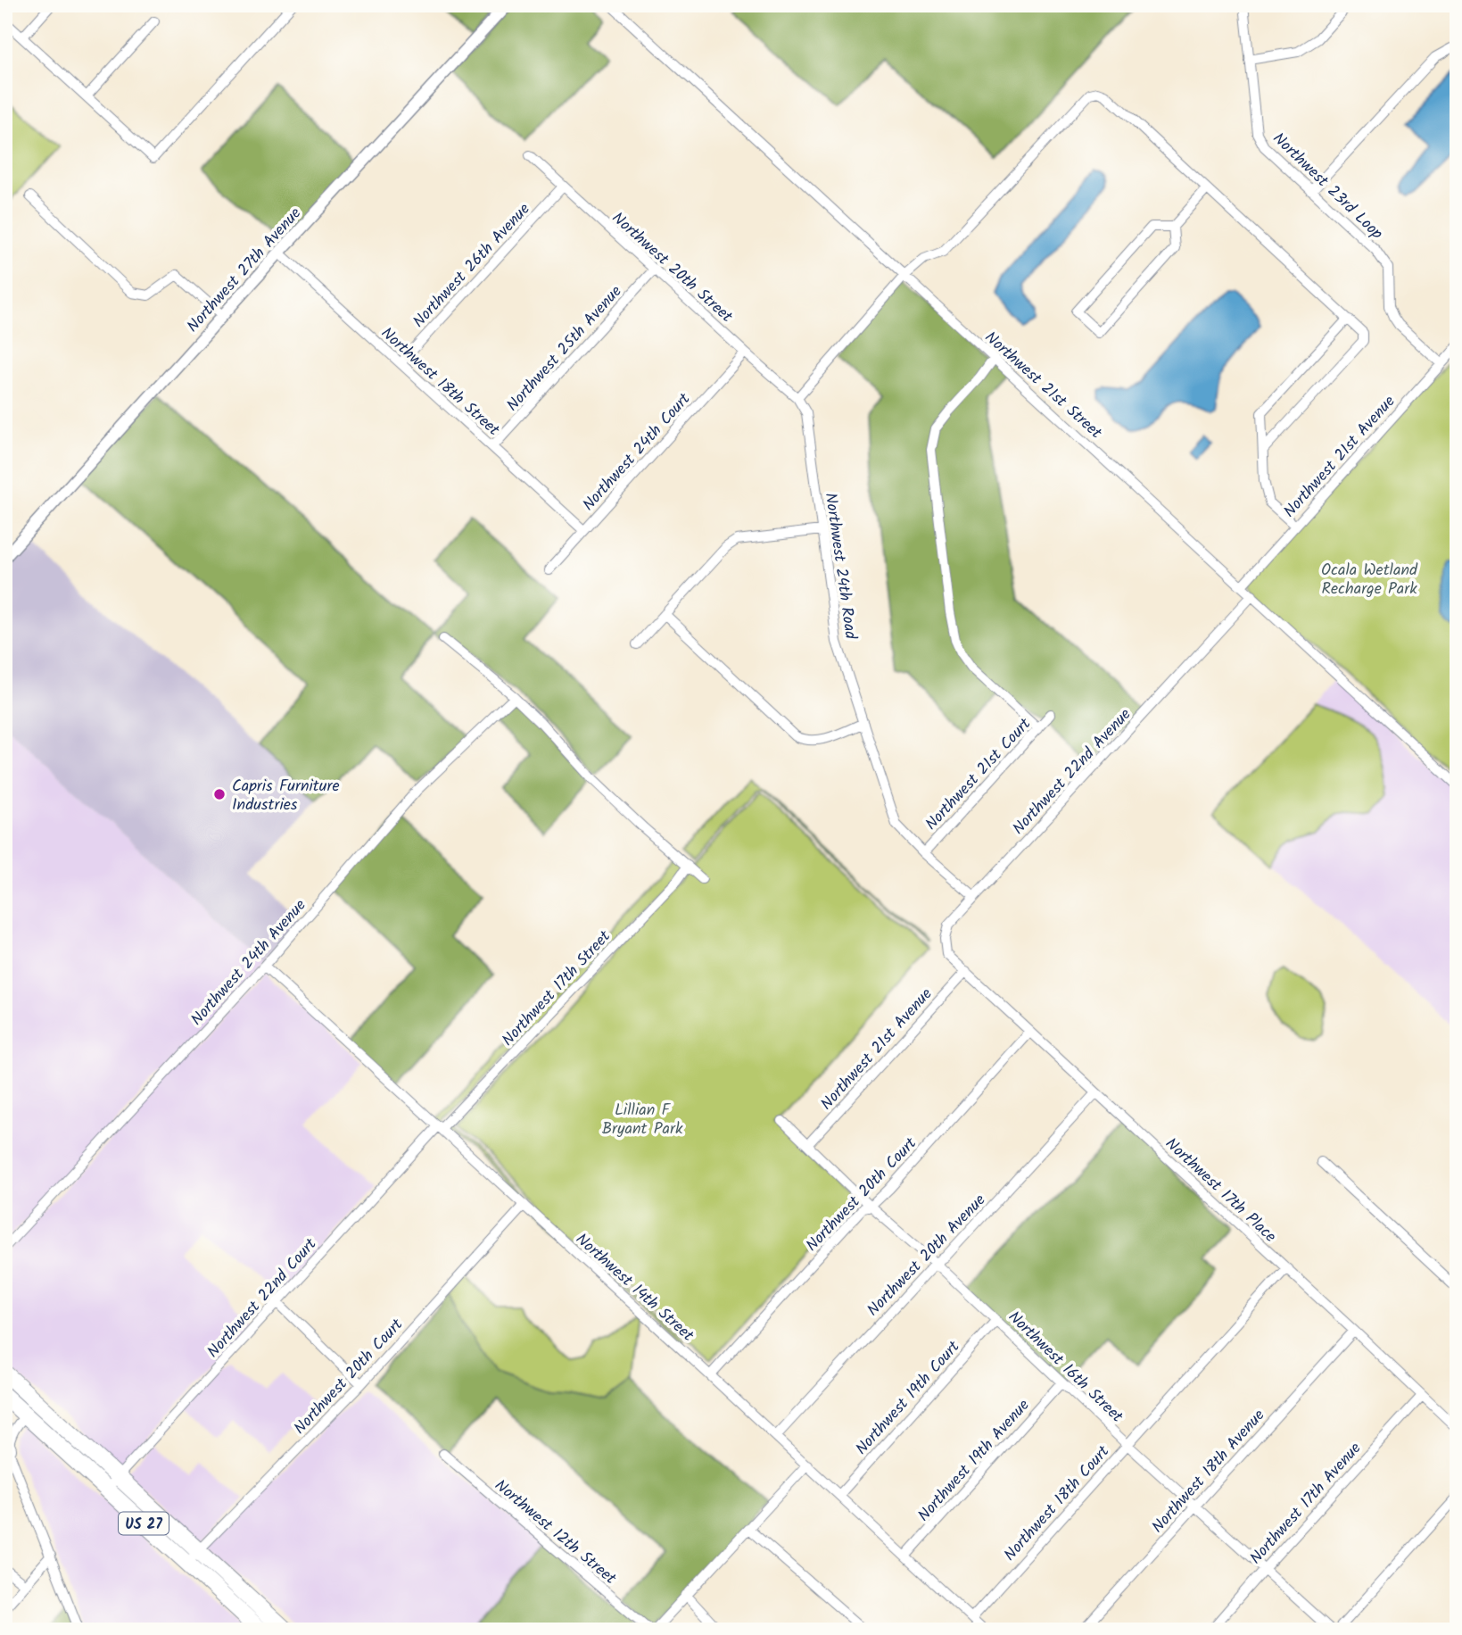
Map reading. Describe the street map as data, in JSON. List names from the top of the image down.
{
  "streets": {
    "highway": ["US 27"],
    "street": [
      "Northwest 23rd Loop",
      "Northwest 26th Avenue",
      "Northwest 20th Street",
      "Northwest 27th Avenue",
      "Northwest 25th Avenue",
      "Northwest 18th Street",
      "Northwest 21st Street",
      "Northwest 24th Court",
      "Northwest 21st Avenue",
      "Northwest 24th Road",
      "Northwest 22nd Avenue",
      "Northwest 21st Court",
      "Northwest 24th Avenue",
      "Northwest 17th Street",
      "Northwest 17th Place",
      "Northwest 20th Court",
      "Northwest 20th Avenue",
      "Northwest 14th Street",
      "Northwest 22nd Court",
      "Northwest 16th Street",
      "Northwest 19th Court",
      "Northwest 19th Avenue",
      "Northwest 18th Avenue",
      "Northwest 18th Court",
      "Northwest 17th Avenue",
      "Northwest 12th Street"
    ]
  },
  "crossings": [
    ["Northwest 23rd Loop", "Northwest 21st Avenue"],
    ["Northwest 26th Avenue", "Northwest 20th Street"],
    ["Northwest 26th Avenue", "Northwest 18th Street"],
    ["Northwest 20th Street", "Northwest 25th Avenue"],
    ["Northwest 20th Street", "Northwest 24th Court"],
    ["Northwest 20th Street", "Northwest 24th Road"],
    ["Northwest 27th Avenue", "Northwest 18th Street"],
    ["Northwest 25th Avenue", "Northwest 18th Street"],
    ["Northwest 18th Street", "Northwest 24th Court"],
    ["Northwest 21st Street", "Northwest 21st Avenue"],
    ["Northwest 21st Street", "Northwest 22nd Avenue"],
    ["Northwest 21st Avenue", "Northwest 22nd Avenue"],
    ["Northwest 21st Avenue", "Northwest 17th Place"],
    ["Northwest 21st Avenue", "Northwest 16th Street"],
    ["Northwest 24th Road", "Northwest 22nd Avenue"],
    ["Northwest 24th Road", "Northwest 21st Court"],
    ["Northwest 22nd Avenue", "Northwest 17th Place"],
    ["Northwest 24th Avenue", "Northwest 14th Street"],
    ["Northwest 17th Street", "Northwest 14th Street"],
    ["Northwest 17th Street", "Northwest 22nd Court"],
    ["Northwest 17th Place", "Northwest 20th Court"],
    ["Northwest 17th Place", "Northwest 20th Avenue"],
    ["Northwest 17th Place", "Northwest 18th Avenue"],
    ["Northwest 17th Place", "Northwest 18th Court"],
    ["Northwest 17th Place", "Northwest 17th Avenue"],
    ["Northwest 20th Court", "Northwest 14th Street"],
    ["Northwest 20th Court", "Northwest 16th Street"],
    ["Northwest 20th Court", "US 27"],
    ["Northwest 20th Avenue", "Northwest 14th Street"],
    ["Northwest 20th Avenue", "Northwest 16th Street"],
    ["Northwest 14th Street", "Northwest 22nd Court"],
    ["Northwest 14th Street", "Northwest 19th Court"],
    ["Northwest 14th Street", "Northwest 19th Avenue"],
    ["Northwest 14th Street", "Northwest 18th Court"],
    ["Northwest 22nd Court", "US 27"],
    ["Northwest 16th Street", "Northwest 19th Court"],
    ["Northwest 16th Street", "Northwest 19th Avenue"],
    ["Northwest 16th Street", "Northwest 18th Avenue"],
    ["Northwest 16th Street", "Northwest 18th Court"],
    ["Northwest 16th Street", "Northwest 17th Avenue"]
  ],
  "parks": ["Ocala Wetland Recharge Park", "Lillian F Bryant Park"],
  "places": ["Capris Furniture Industries"]
}
